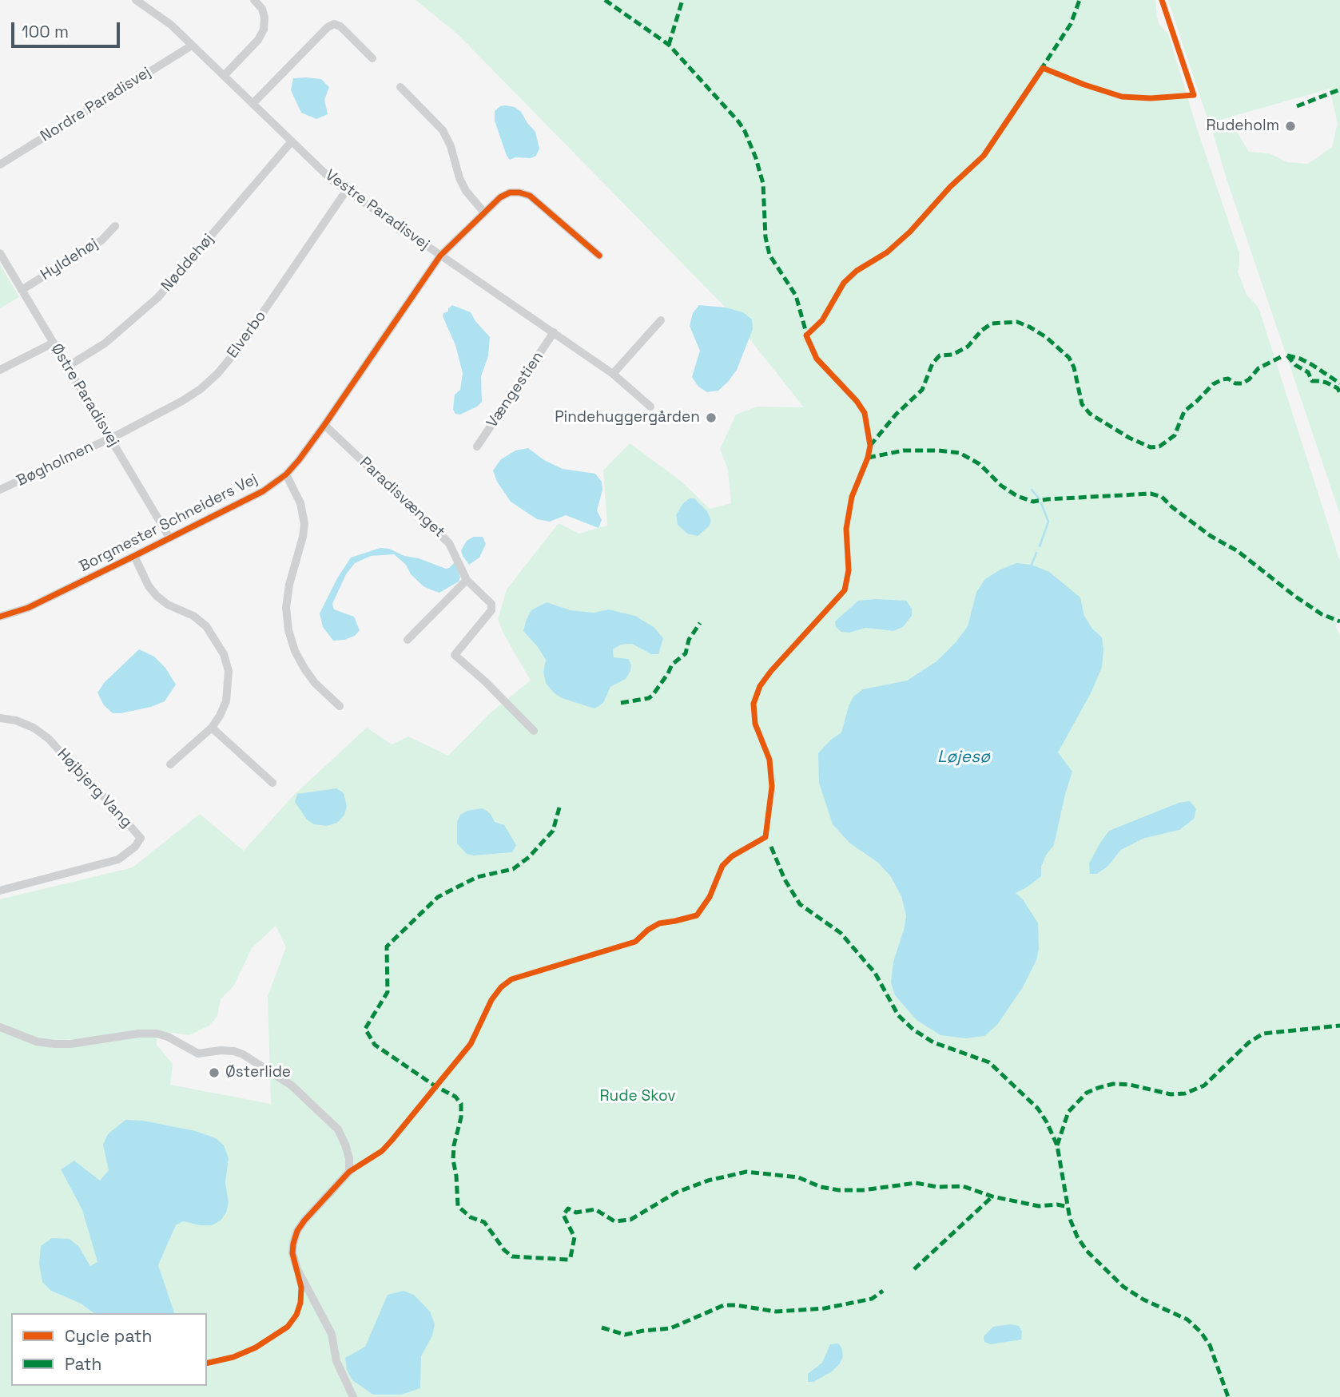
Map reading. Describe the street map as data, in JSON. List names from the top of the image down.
{
  "streets": {
    "street": [
      "Nordre Paradisvej",
      "Vestre Paradisvej",
      "Hyldehøj",
      "Nøddehøj",
      "Elverbo",
      "Vængestien",
      "Østre Paradisvej",
      "Bøgholmen",
      "Paradisvænget",
      "Borgmester Schneiders Vej",
      "Højbjerg Vang"
    ]
  },
  "crossings": [
    ["Nordre Paradisvej", "Vestre Paradisvej"],
    ["Vestre Paradisvej", "Nøddehøj"],
    ["Vestre Paradisvej", "Elverbo"],
    ["Vestre Paradisvej", "Vængestien"],
    ["Vestre Paradisvej", "Borgmester Schneiders Vej"],
    ["Hyldehøj", "Østre Paradisvej"],
    ["Nøddehøj", "Østre Paradisvej"],
    ["Elverbo", "Østre Paradisvej"],
    ["Elverbo", "Bøgholmen"],
    ["Østre Paradisvej", "Bøgholmen"],
    ["Østre Paradisvej", "Borgmester Schneiders Vej"],
    ["Paradisvænget", "Borgmester Schneiders Vej"]
  ],
  "water": ["Løjesø"],
  "parks": ["Rude Skov"],
  "places": ["Rudeholm", "Pindehuggergården", "Østerlide"],
  "legend": ["Cycle path", "Path"],
  "scale_bar": "100 m"
}
